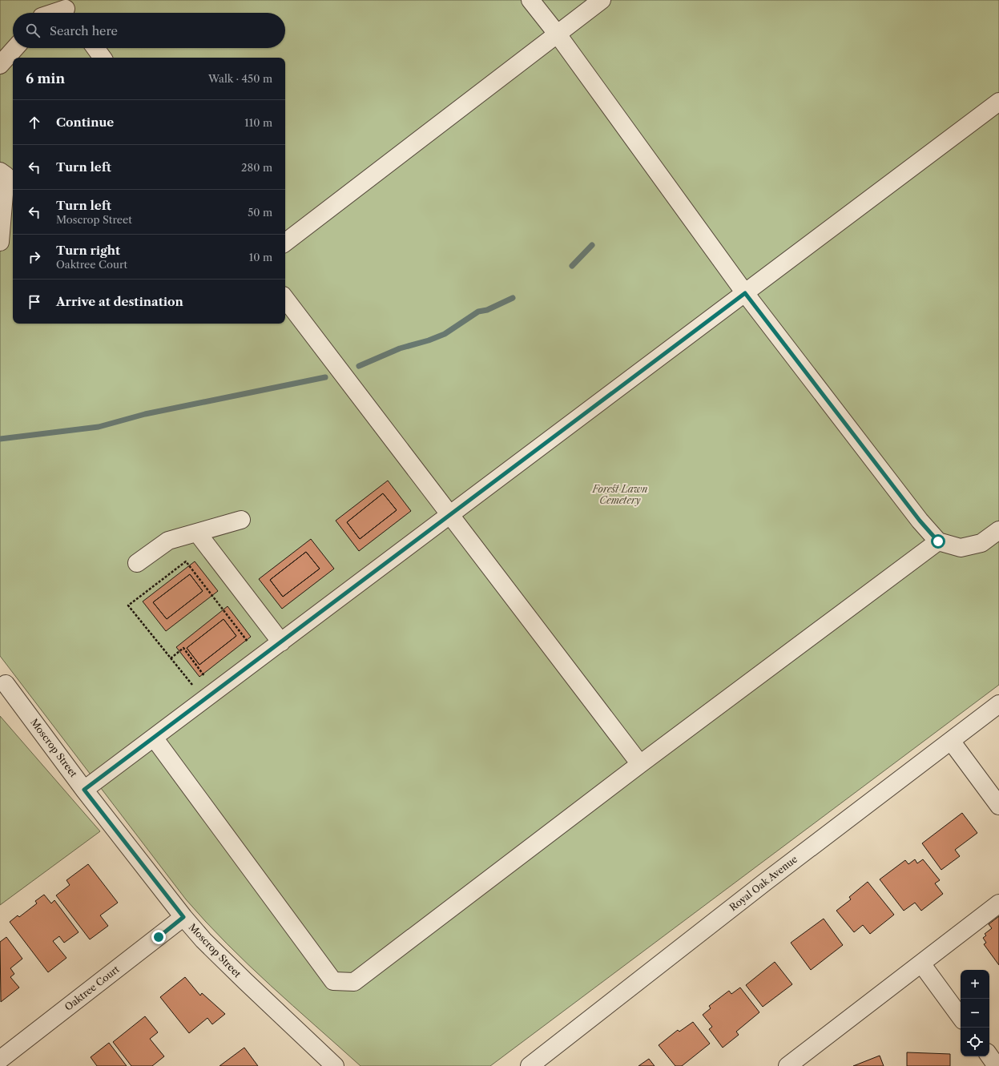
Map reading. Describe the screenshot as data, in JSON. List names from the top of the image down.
{
  "streets": {
    "street": ["Moscrop Street", "Royal Oak Avenue", "Oaktree Court"]
  },
  "crossings": [
    ["Moscrop Street", "Oaktree Court"]
  ],
  "parks": ["Forest Lawn Cemetery"],
  "page": {
    "search": "Search here",
    "heading": ["6 min", "Walk · 450 m"],
    "list": [
      ["Continue", "110 m"],
      ["Turn left", "280 m"],
      ["Turn left", "Moscrop Street", "50 m"],
      ["Turn right", "Oaktree Court", "10 m"],
      "Arrive at destination"
    ],
    "map_buttons": ["+", "−"]
  }
}
